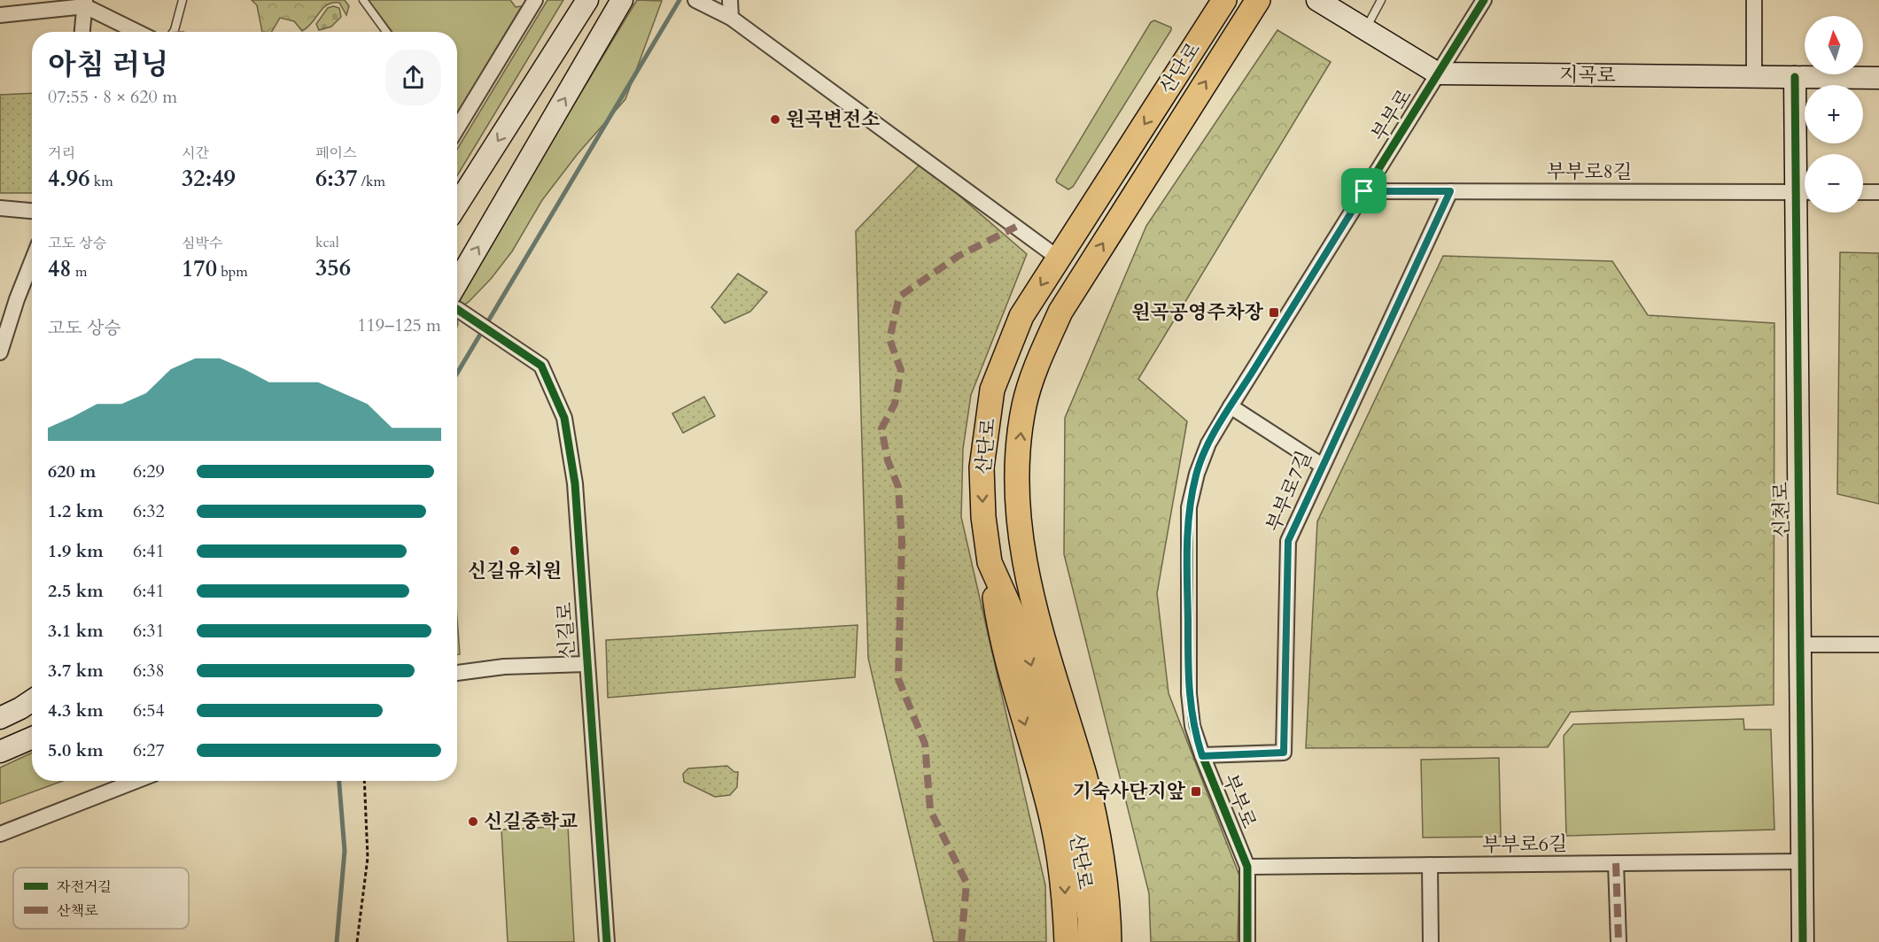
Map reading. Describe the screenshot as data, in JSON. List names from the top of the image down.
{
  "streets": {
    "main road": ["산단로", "지곡로", "신천로"],
    "street": [
      "부부로",
      "부부로8길",
      "부부로7길",
      "신길로",
      "부부로6길"
    ]
  },
  "crossings": [
    ["지곡로", "부부로"],
    ["지곡로", "신천로"],
    ["부부로", "부부로8길"],
    ["부부로", "부부로7길"],
    ["부부로", "부부로6길"],
    ["부부로8길", "부부로7길"],
    ["부부로8길", "신천로"],
    ["신천로", "부부로6길"]
  ],
  "places": {
    "other": ["원곡변전소", "신길유치원", "신길중학교"],
    "transit": ["원곡공영주차장", "기숙사단지앞"]
  },
  "legend": ["자전거길", "산책로"],
  "north": "top",
  "page": {
    "map_buttons": ["+", "−"],
    "heading": ["아침 러닝", "07:55 · 8 × 620 m"],
    "stats": [
      ["거리", "4.96 km"],
      ["시간", "32:49"],
      ["페이스", "6:37 /km"],
      ["고도 상승", "48 m"],
      ["심박수", "170 bpm"],
      ["kcal", "356"]
    ],
    "chart": ["고도 상승", "119–125 m"],
    "list": [
      {
        "name": "620 m",
        "note": "6:29"
      },
      {
        "name": "1.2 km",
        "note": "6:32"
      },
      {
        "name": "1.9 km",
        "note": "6:41"
      },
      {
        "name": "2.5 km",
        "note": "6:41"
      },
      {
        "name": "3.1 km",
        "note": "6:31"
      },
      {
        "name": "3.7 km",
        "note": "6:38"
      },
      {
        "name": "4.3 km",
        "note": "6:54"
      },
      {
        "name": "5.0 km",
        "note": "6:27"
      }
    ]
  }
}
